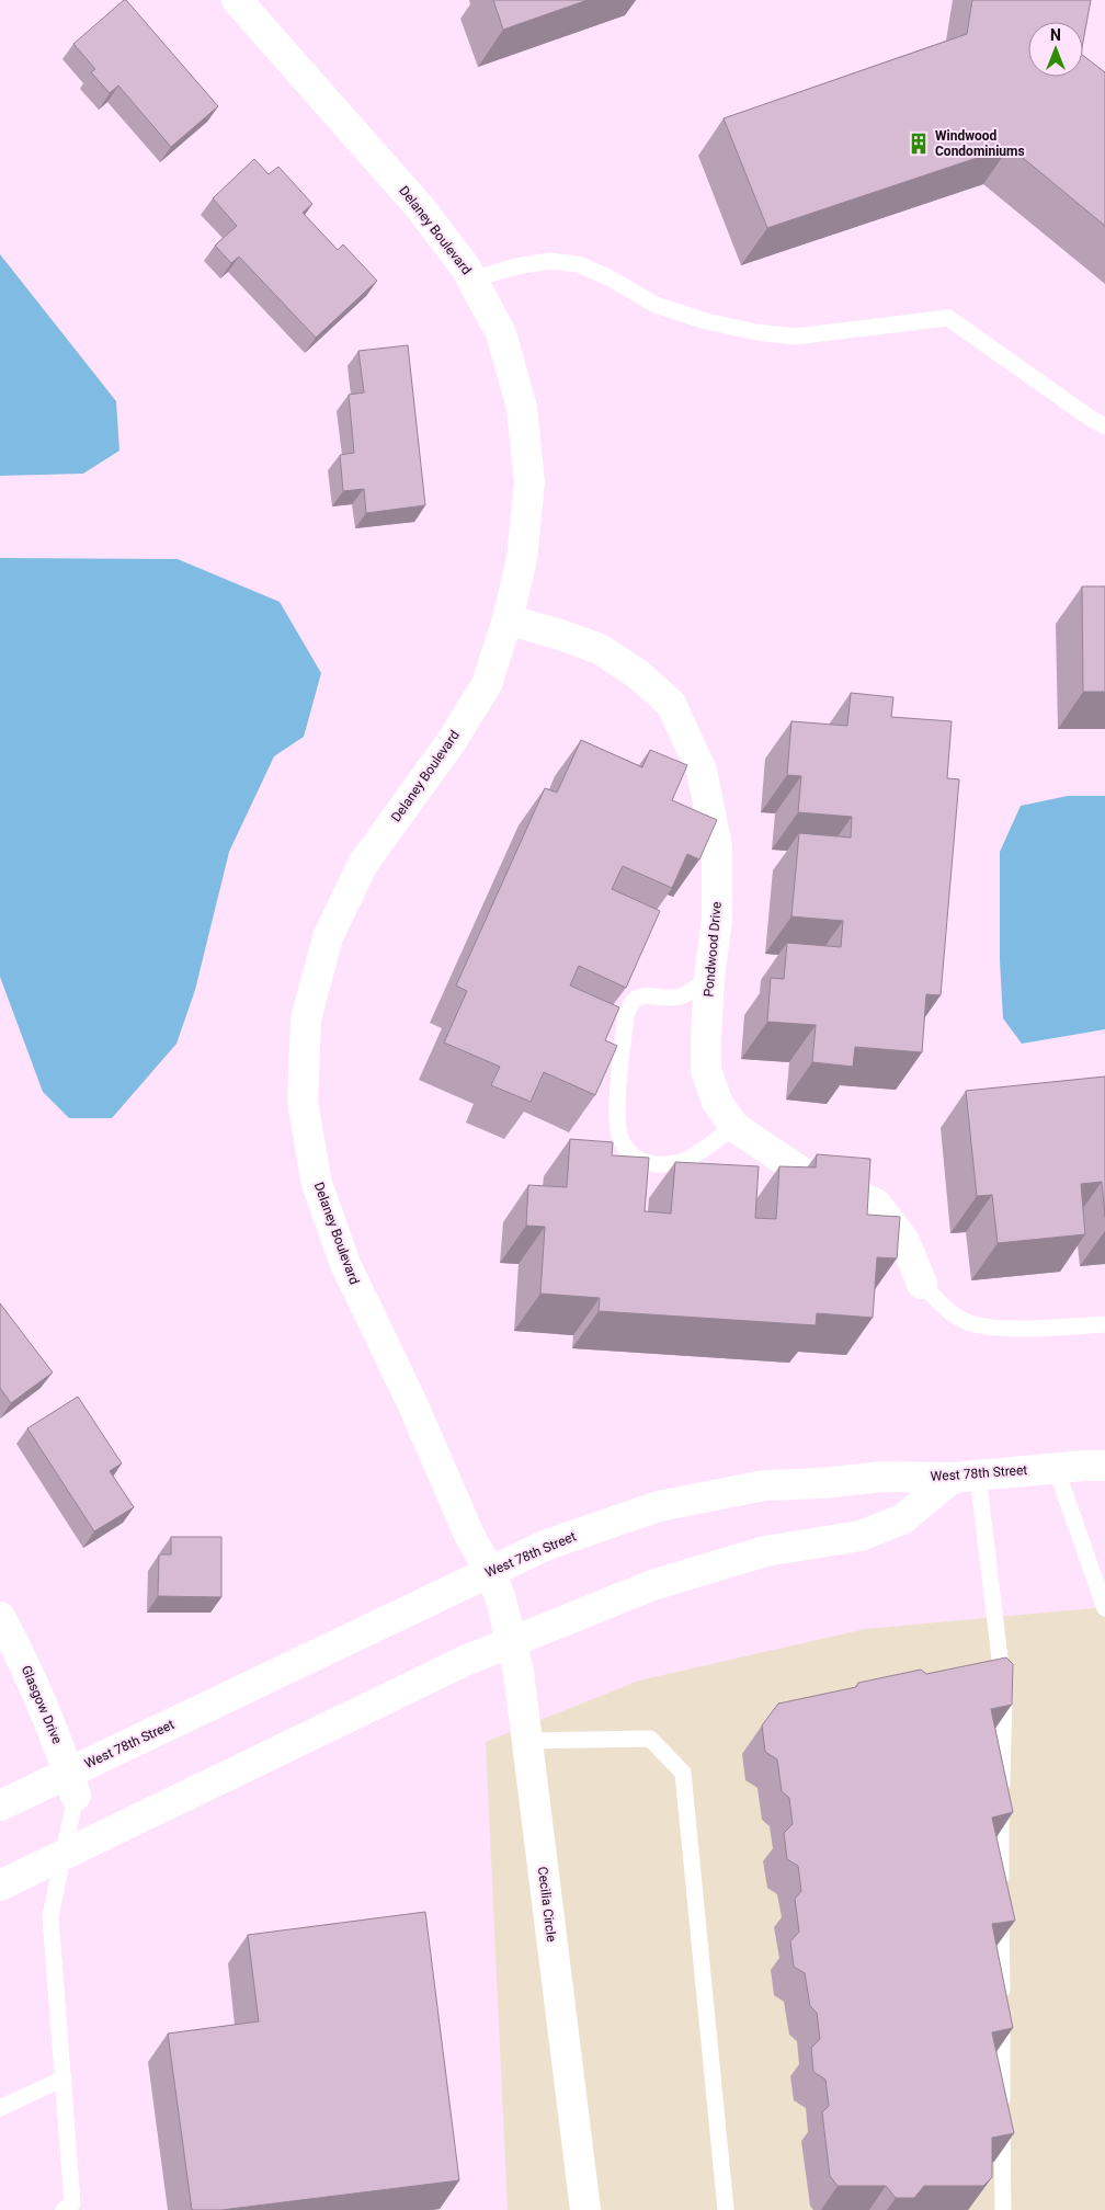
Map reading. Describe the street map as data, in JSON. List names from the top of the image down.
{
  "streets": {
    "street": [
      "Delaney Boulevard",
      "Pondwood Drive",
      "West 78th Street",
      "Glasgow Drive",
      "Cecilia Circle"
    ]
  },
  "crossings": [
    ["Delaney Boulevard", "Pondwood Drive"],
    ["Delaney Boulevard", "West 78th Street"],
    ["Delaney Boulevard", "Cecilia Circle"],
    ["West 78th Street", "Glasgow Drive"]
  ],
  "places": {
    "building": ["Windwood Condominiums"]
  },
  "north": "top"
}
